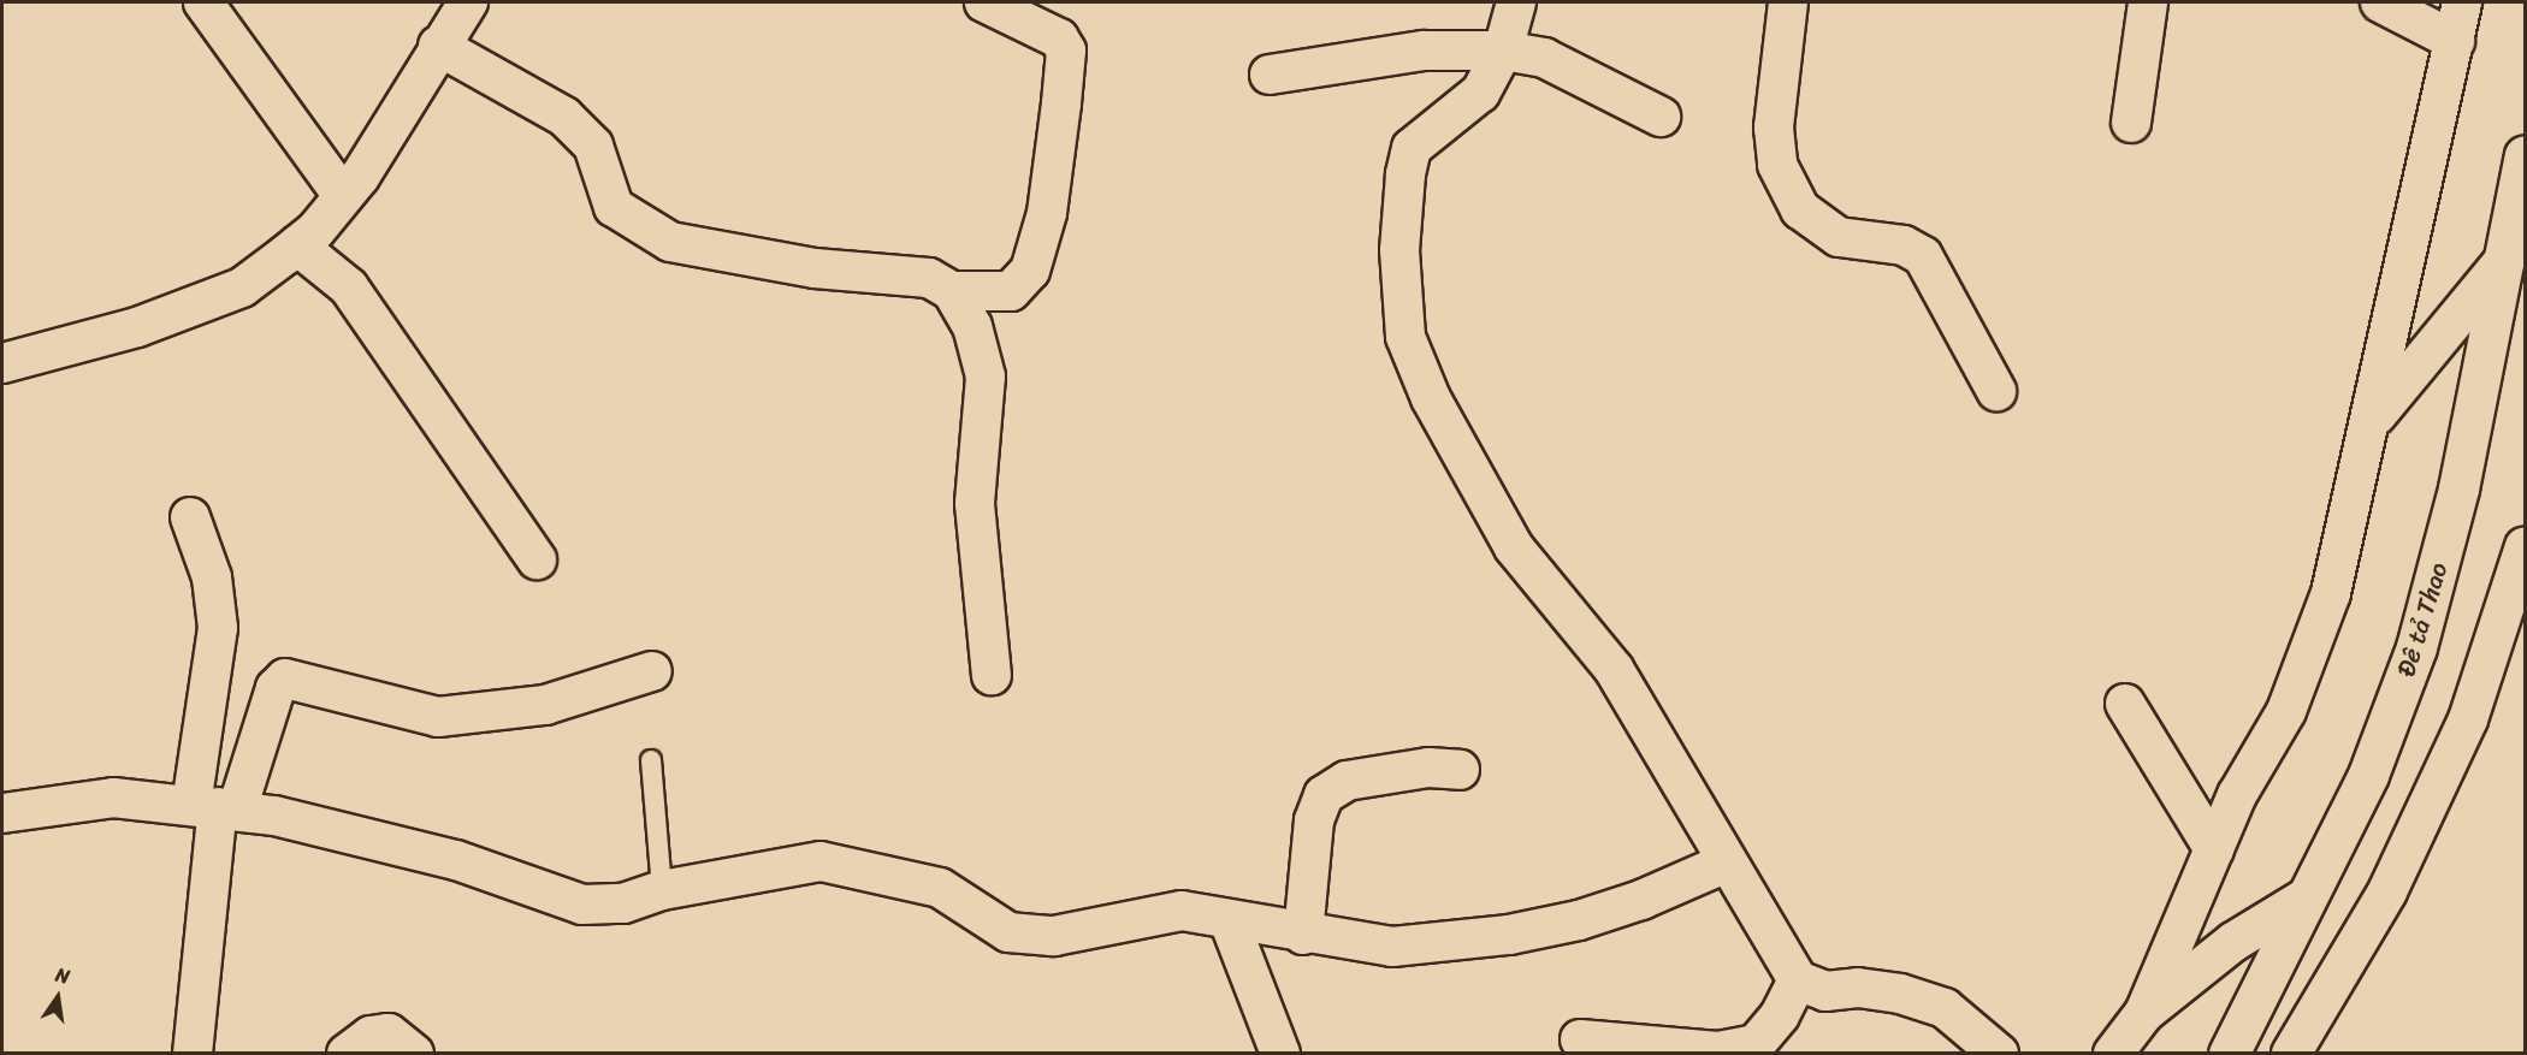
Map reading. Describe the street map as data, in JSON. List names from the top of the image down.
{
  "streets": {
    "main road": ["Đê tả Thao"]
  },
  "north": "top"
}
